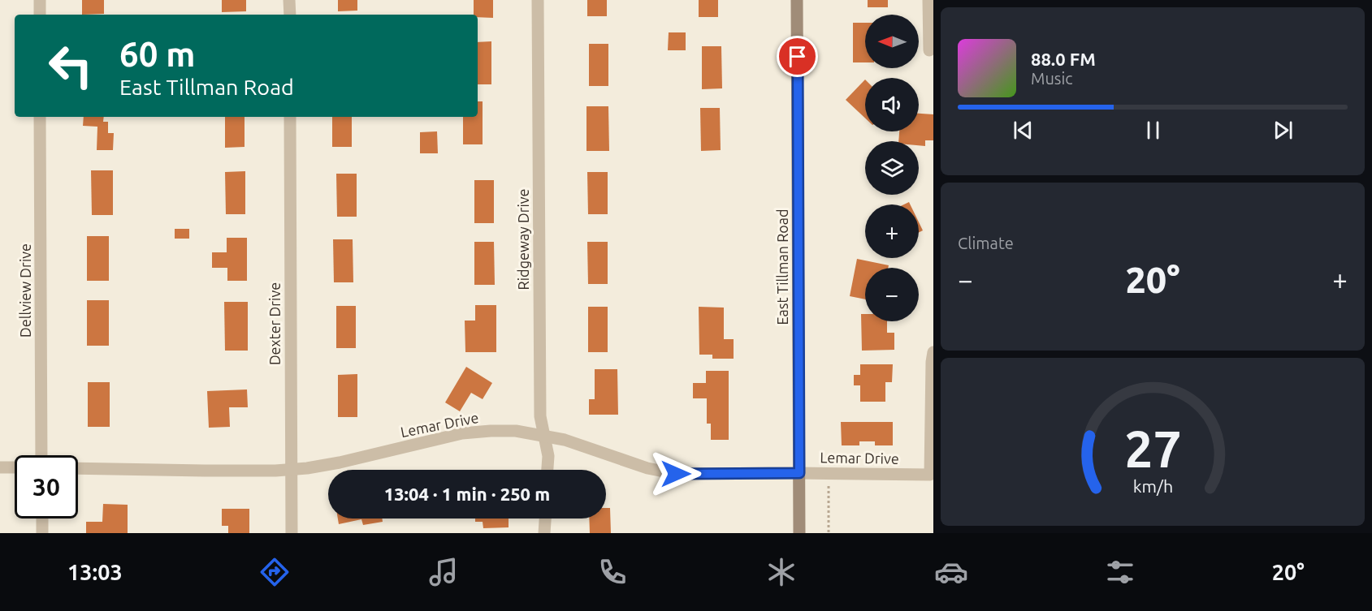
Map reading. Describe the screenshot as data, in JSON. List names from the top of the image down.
{
  "streets": {
    "main road": ["East Tillman Road"],
    "street": [
      "Ridgeway Drive",
      "Dellview Drive",
      "Dexter Drive",
      "Lemar Drive"
    ]
  },
  "crossings": [
    ["Ridgeway Drive", "Lemar Drive"],
    ["East Tillman Road", "Lemar Drive"],
    ["Dexter Drive", "Lemar Drive"]
  ],
  "north": "left",
  "page": {
    "map_buttons": ["+", "−"],
    "turn": ["60 m", "East Tillman Road"],
    "song": ["88.0 FM", "Music"],
    "tile": "Climate",
    "heat": ["−", "20°", "+"],
    "limit": "30",
    "trip": "13:04 · 1 min · 250 m",
    "tabs": ["13:03", "20°"],
    "gauge": ["27", "km/h"]
  }
}
